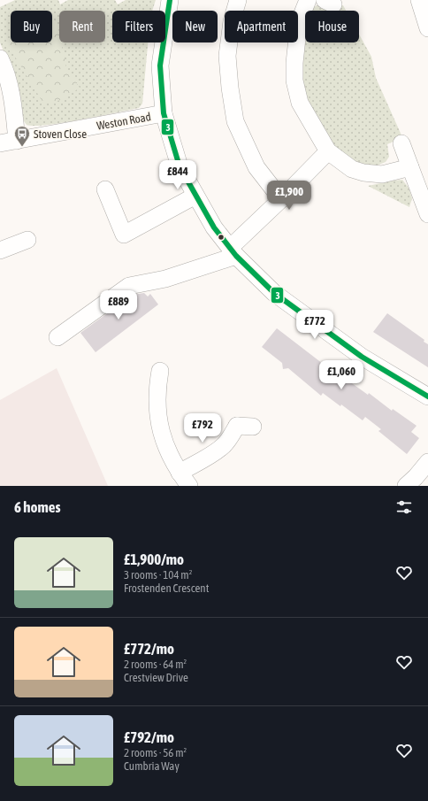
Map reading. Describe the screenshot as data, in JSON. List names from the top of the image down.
{
  "streets": {
    "street": ["Weston Road"]
  },
  "places": {
    "bus stop": ["Stoven Close"]
  },
  "lines": ["transit line 3"],
  "page": {
    "chip": [
      "Buy",
      "Rent",
      "Filters",
      "New",
      "Apartment",
      "House"
    ],
    "price": [
      "£844",
      "£1,900",
      "£889",
      "£772",
      "£1,060",
      "£792"
    ],
    "heading": "6 homes",
    "list": [
      {
        "name": "£1,900/mo",
        "note": "3 rooms · 104 m² · Frostenden Crescent"
      },
      {
        "name": "£772/mo",
        "note": "2 rooms · 64 m² · Crestview Drive"
      },
      {
        "name": "£792/mo",
        "note": "2 rooms · 56 m² · Cumbria Way"
      }
    ]
  }
}
